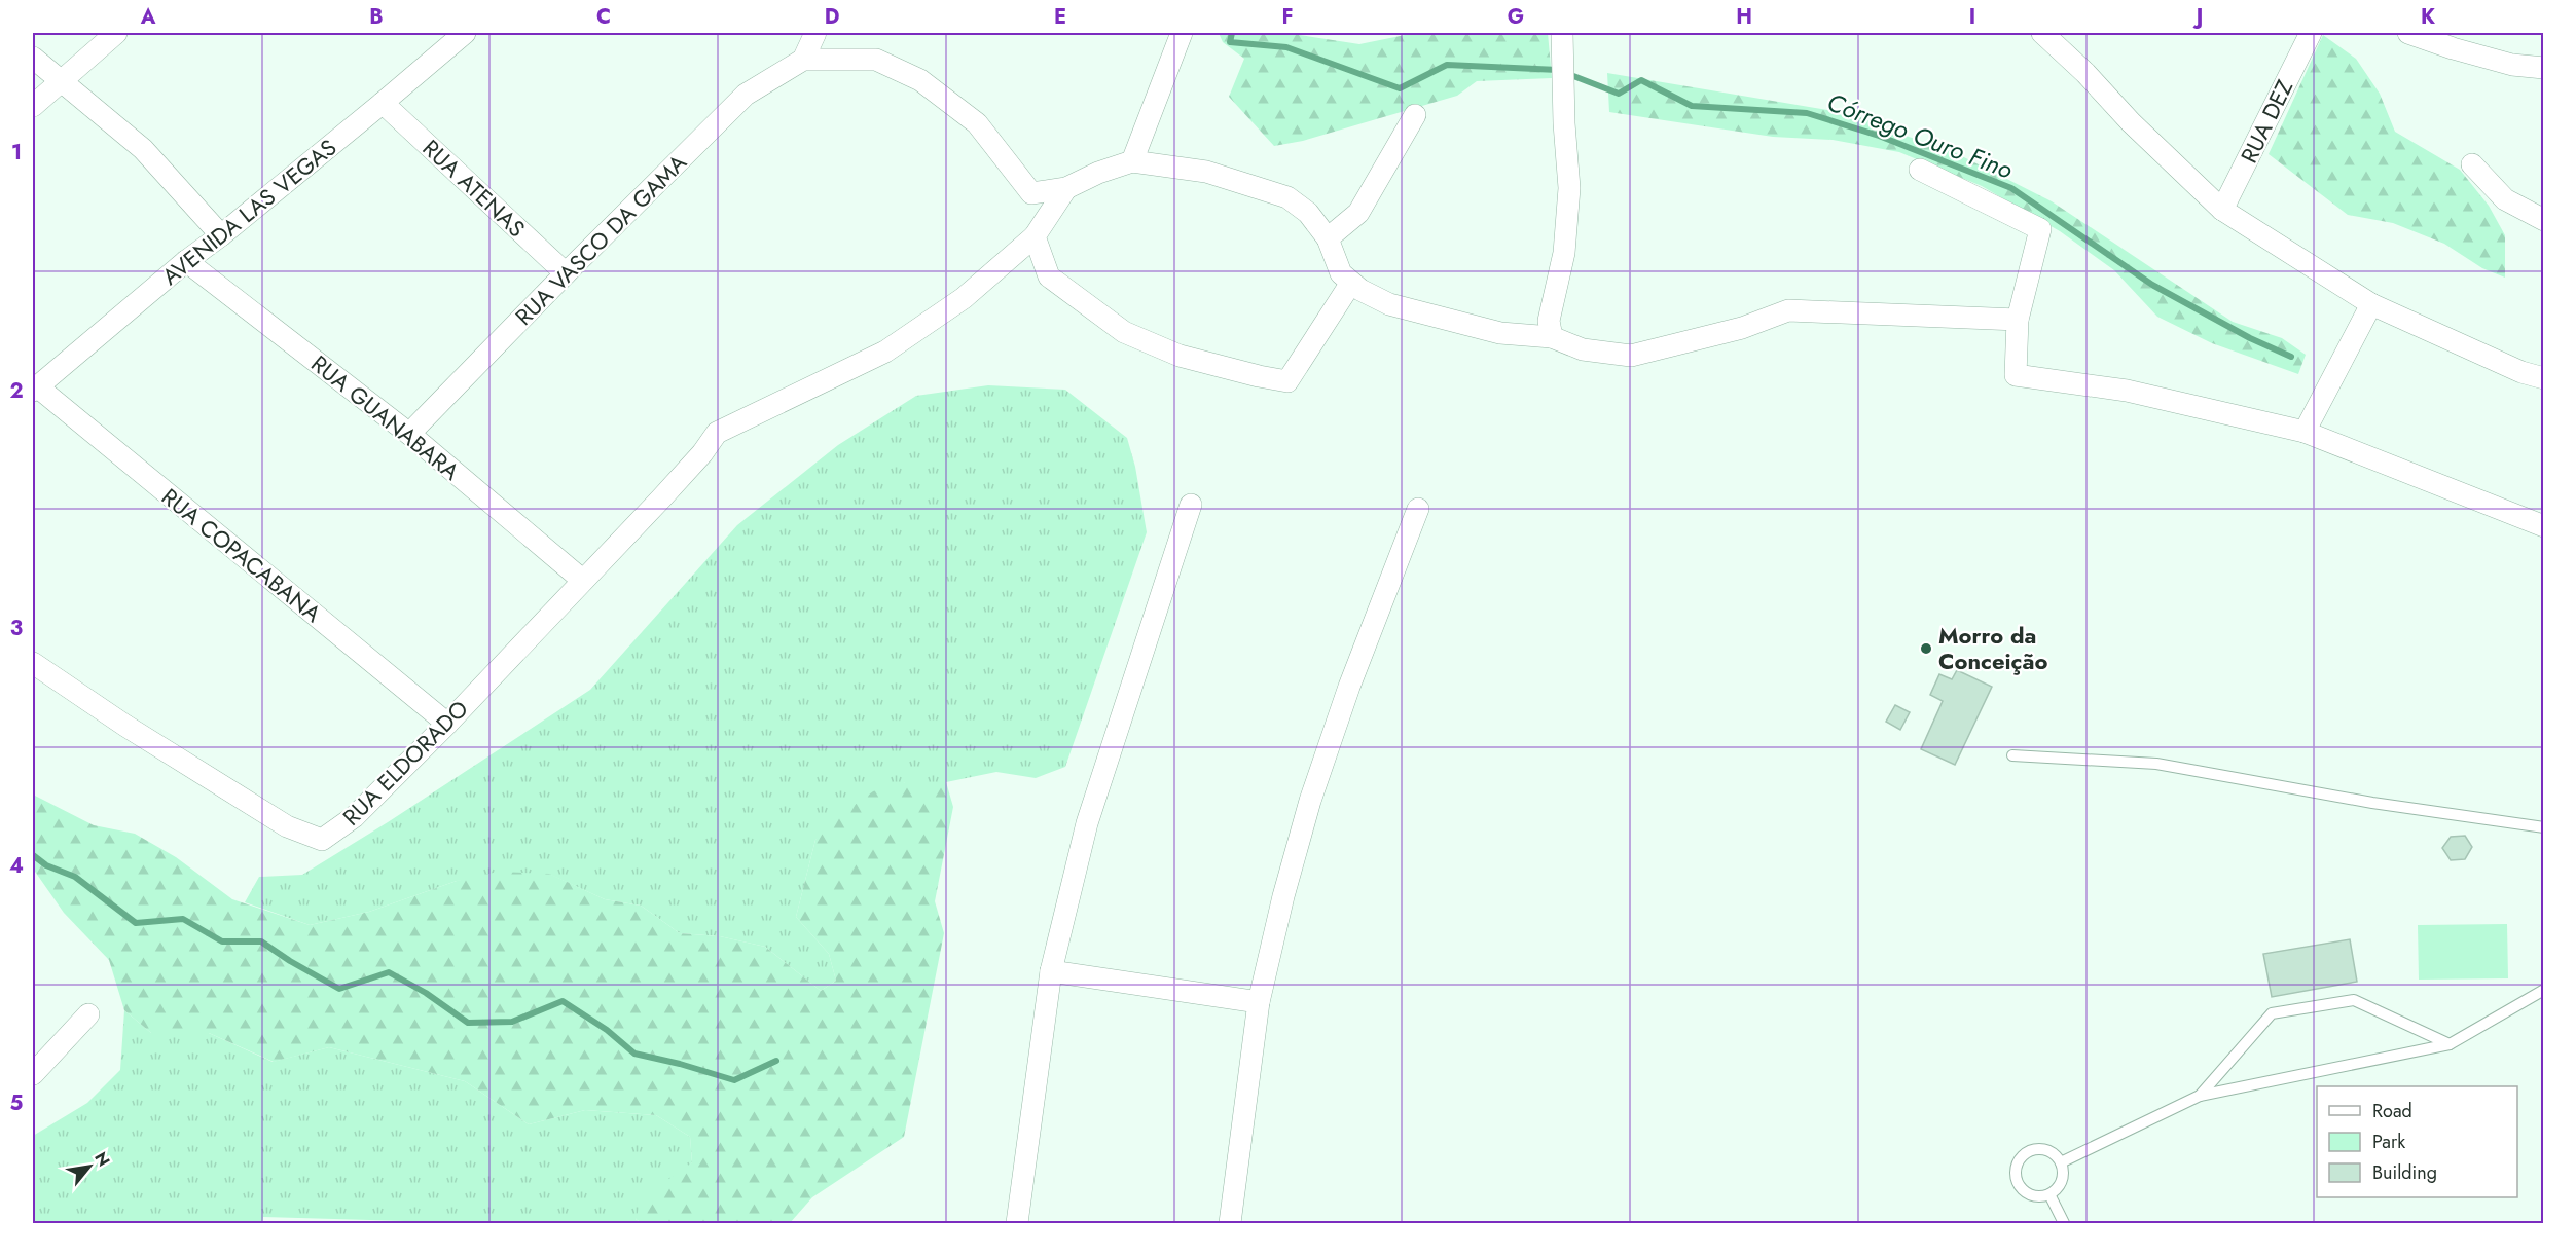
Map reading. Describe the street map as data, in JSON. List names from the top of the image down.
{
  "streets": {
    "street": [
      "RUA DEZ",
      "RUA ATENAS",
      "AVENIDA LAS VEGAS",
      "RUA VASCO DA GAMA",
      "RUA GUANABARA",
      "RUA COPACABANA",
      "RUA ELDORADO"
    ]
  },
  "crossings": [
    ["RUA ATENAS", "AVENIDA LAS VEGAS"],
    ["RUA ATENAS", "RUA VASCO DA GAMA"],
    ["AVENIDA LAS VEGAS", "RUA GUANABARA"],
    ["AVENIDA LAS VEGAS", "RUA COPACABANA"],
    ["RUA VASCO DA GAMA", "RUA GUANABARA"],
    ["RUA GUANABARA", "RUA ELDORADO"],
    ["RUA COPACABANA", "RUA ELDORADO"]
  ],
  "water": ["Córrego Ouro Fino"],
  "places": ["Morro da Conceição"],
  "legend": ["Road", "Park", "Building"],
  "north": "top right",
  "grid": {
    "columns": [
      "A",
      "B",
      "C",
      "D",
      "E",
      "F",
      "G",
      "H",
      "I",
      "J",
      "K"
    ],
    "rows": [
      "1",
      "2",
      "3",
      "4",
      "5"
    ]
  }
}
